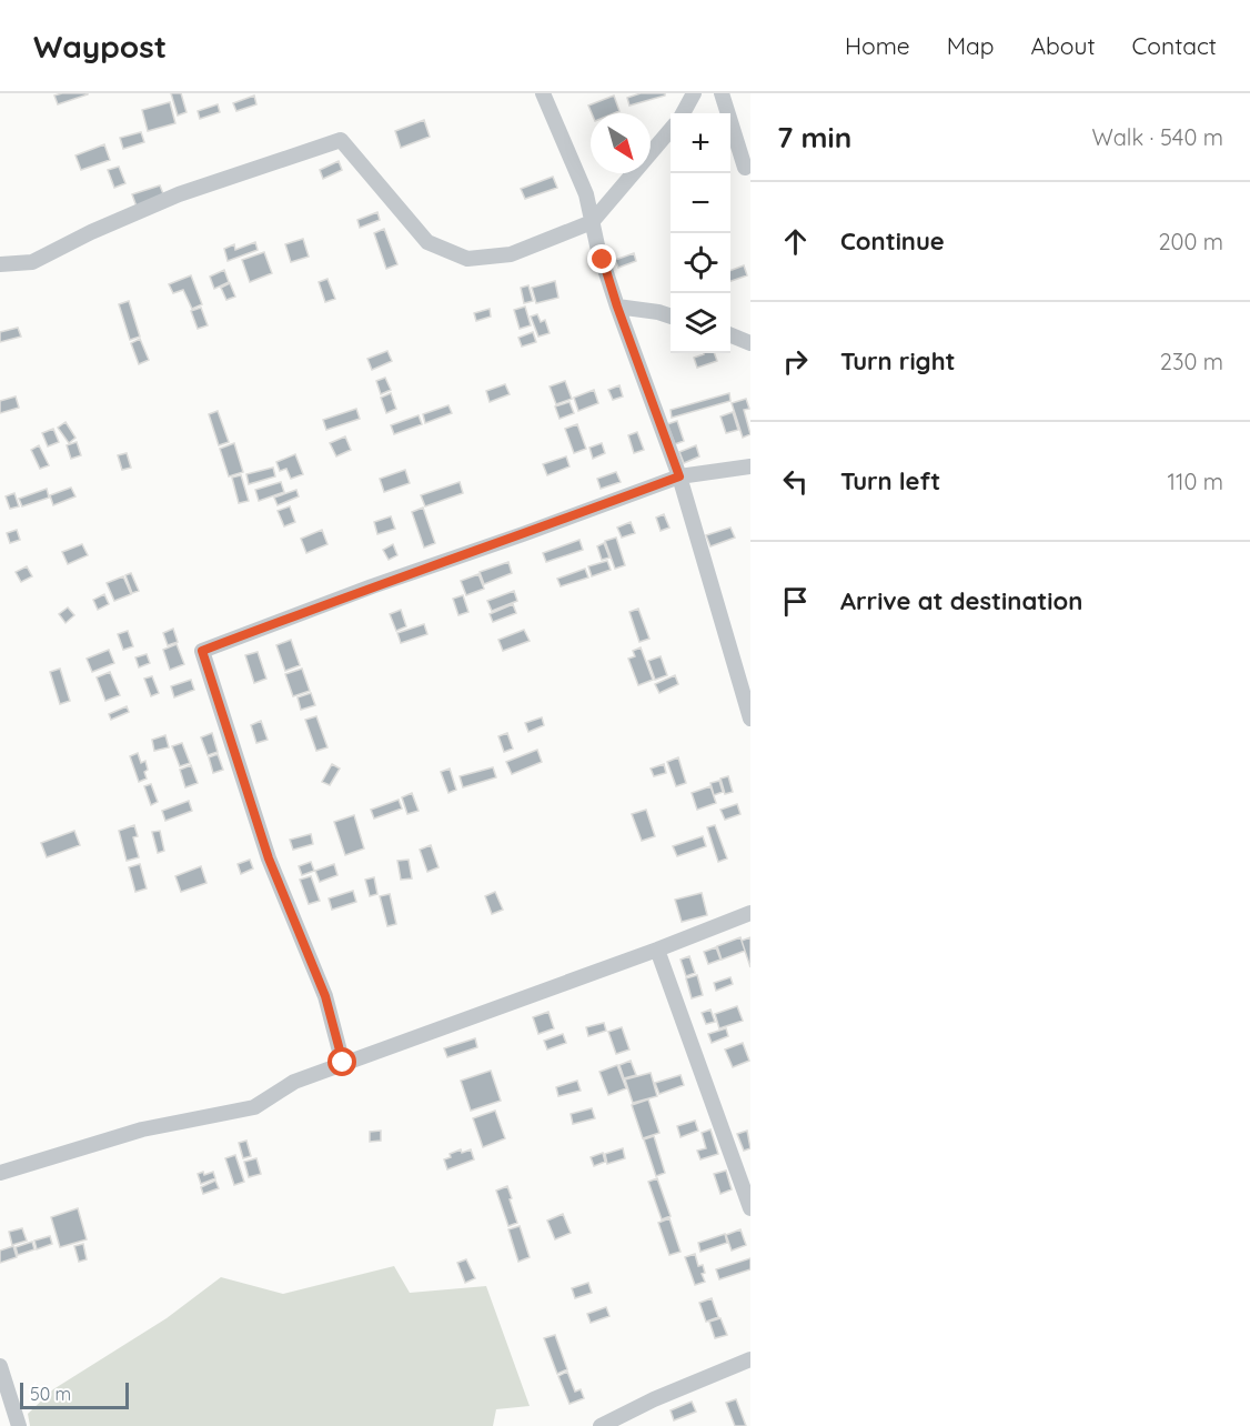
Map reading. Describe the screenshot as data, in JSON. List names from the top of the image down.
{
  "scale_bar": "50 m",
  "north": "bottom right",
  "page": {
    "header": "Waypost",
    "nav": [
      "Home",
      "Map",
      "About",
      "Contact"
    ],
    "heading": ["7 min", "Walk · 540 m"],
    "map_buttons": ["+", "−"],
    "list": [
      ["Continue", "200 m"],
      ["Turn right", "230 m"],
      ["Turn left", "110 m"],
      "Arrive at destination"
    ],
    "scale": "50 m"
  }
}
